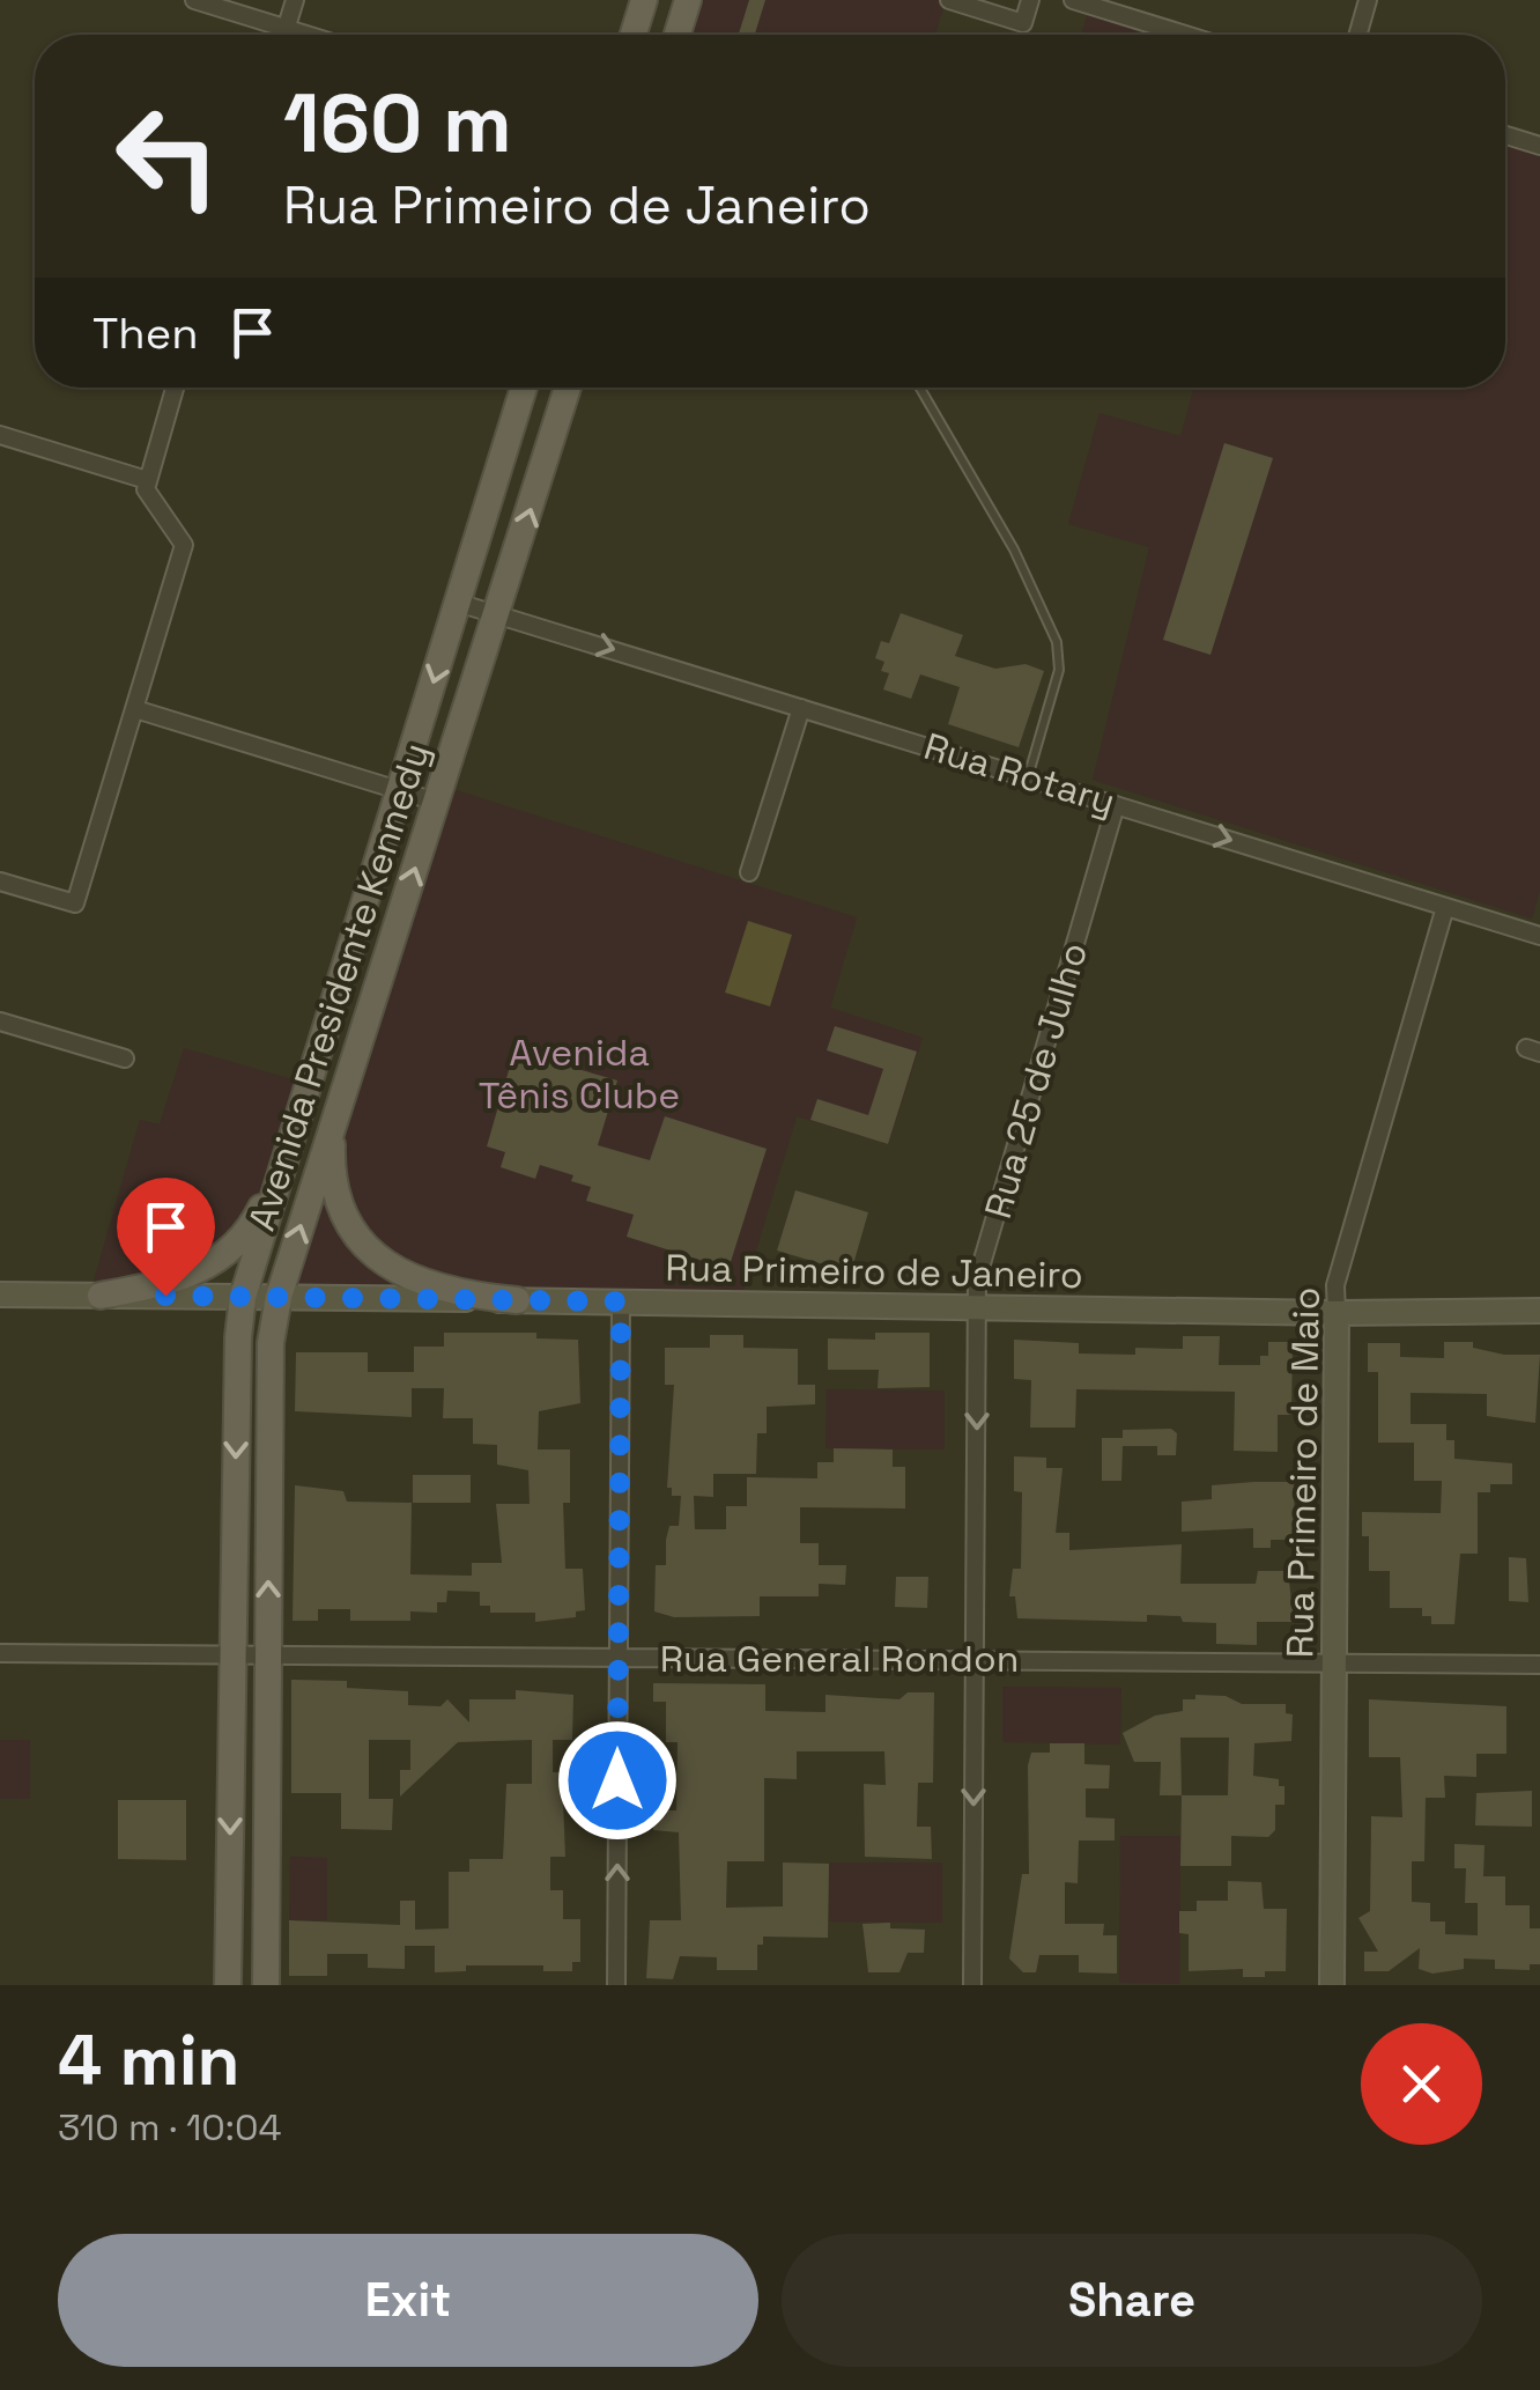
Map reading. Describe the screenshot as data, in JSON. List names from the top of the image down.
{
  "streets": {
    "main road": ["Avenida Presidente Kennedy"],
    "street": [
      "Rua Rotary",
      "Rua 25 de Julho",
      "Rua Primeiro de Janeiro",
      "Rua Primeiro de Maio",
      "Rua General Rondon"
    ]
  },
  "crossings": [
    ["Rua Rotary", "Avenida Presidente Kennedy"],
    ["Rua Rotary", "Rua 25 de Julho"],
    ["Rua Rotary", "Rua Primeiro de Maio"],
    ["Avenida Presidente Kennedy", "Rua Primeiro de Janeiro"],
    ["Avenida Presidente Kennedy", "Rua General Rondon"],
    ["Rua 25 de Julho", "Rua Primeiro de Janeiro"],
    ["Rua 25 de Julho", "Rua General Rondon"],
    ["Rua Primeiro de Janeiro", "Rua Primeiro de Maio"],
    ["Rua Primeiro de Maio", "Rua General Rondon"]
  ],
  "one_way": ["Rua Rotary", "Rua 25 de Julho"],
  "parks": ["Avenida Tênis Clube"],
  "page": {
    "turn": ["160 m", "Rua Primeiro de Janeiro"],
    "then": "Then",
    "heading": ["4 min", "310 m · 10:04"],
    "buttons": ["Exit", "Share"]
  }
}
